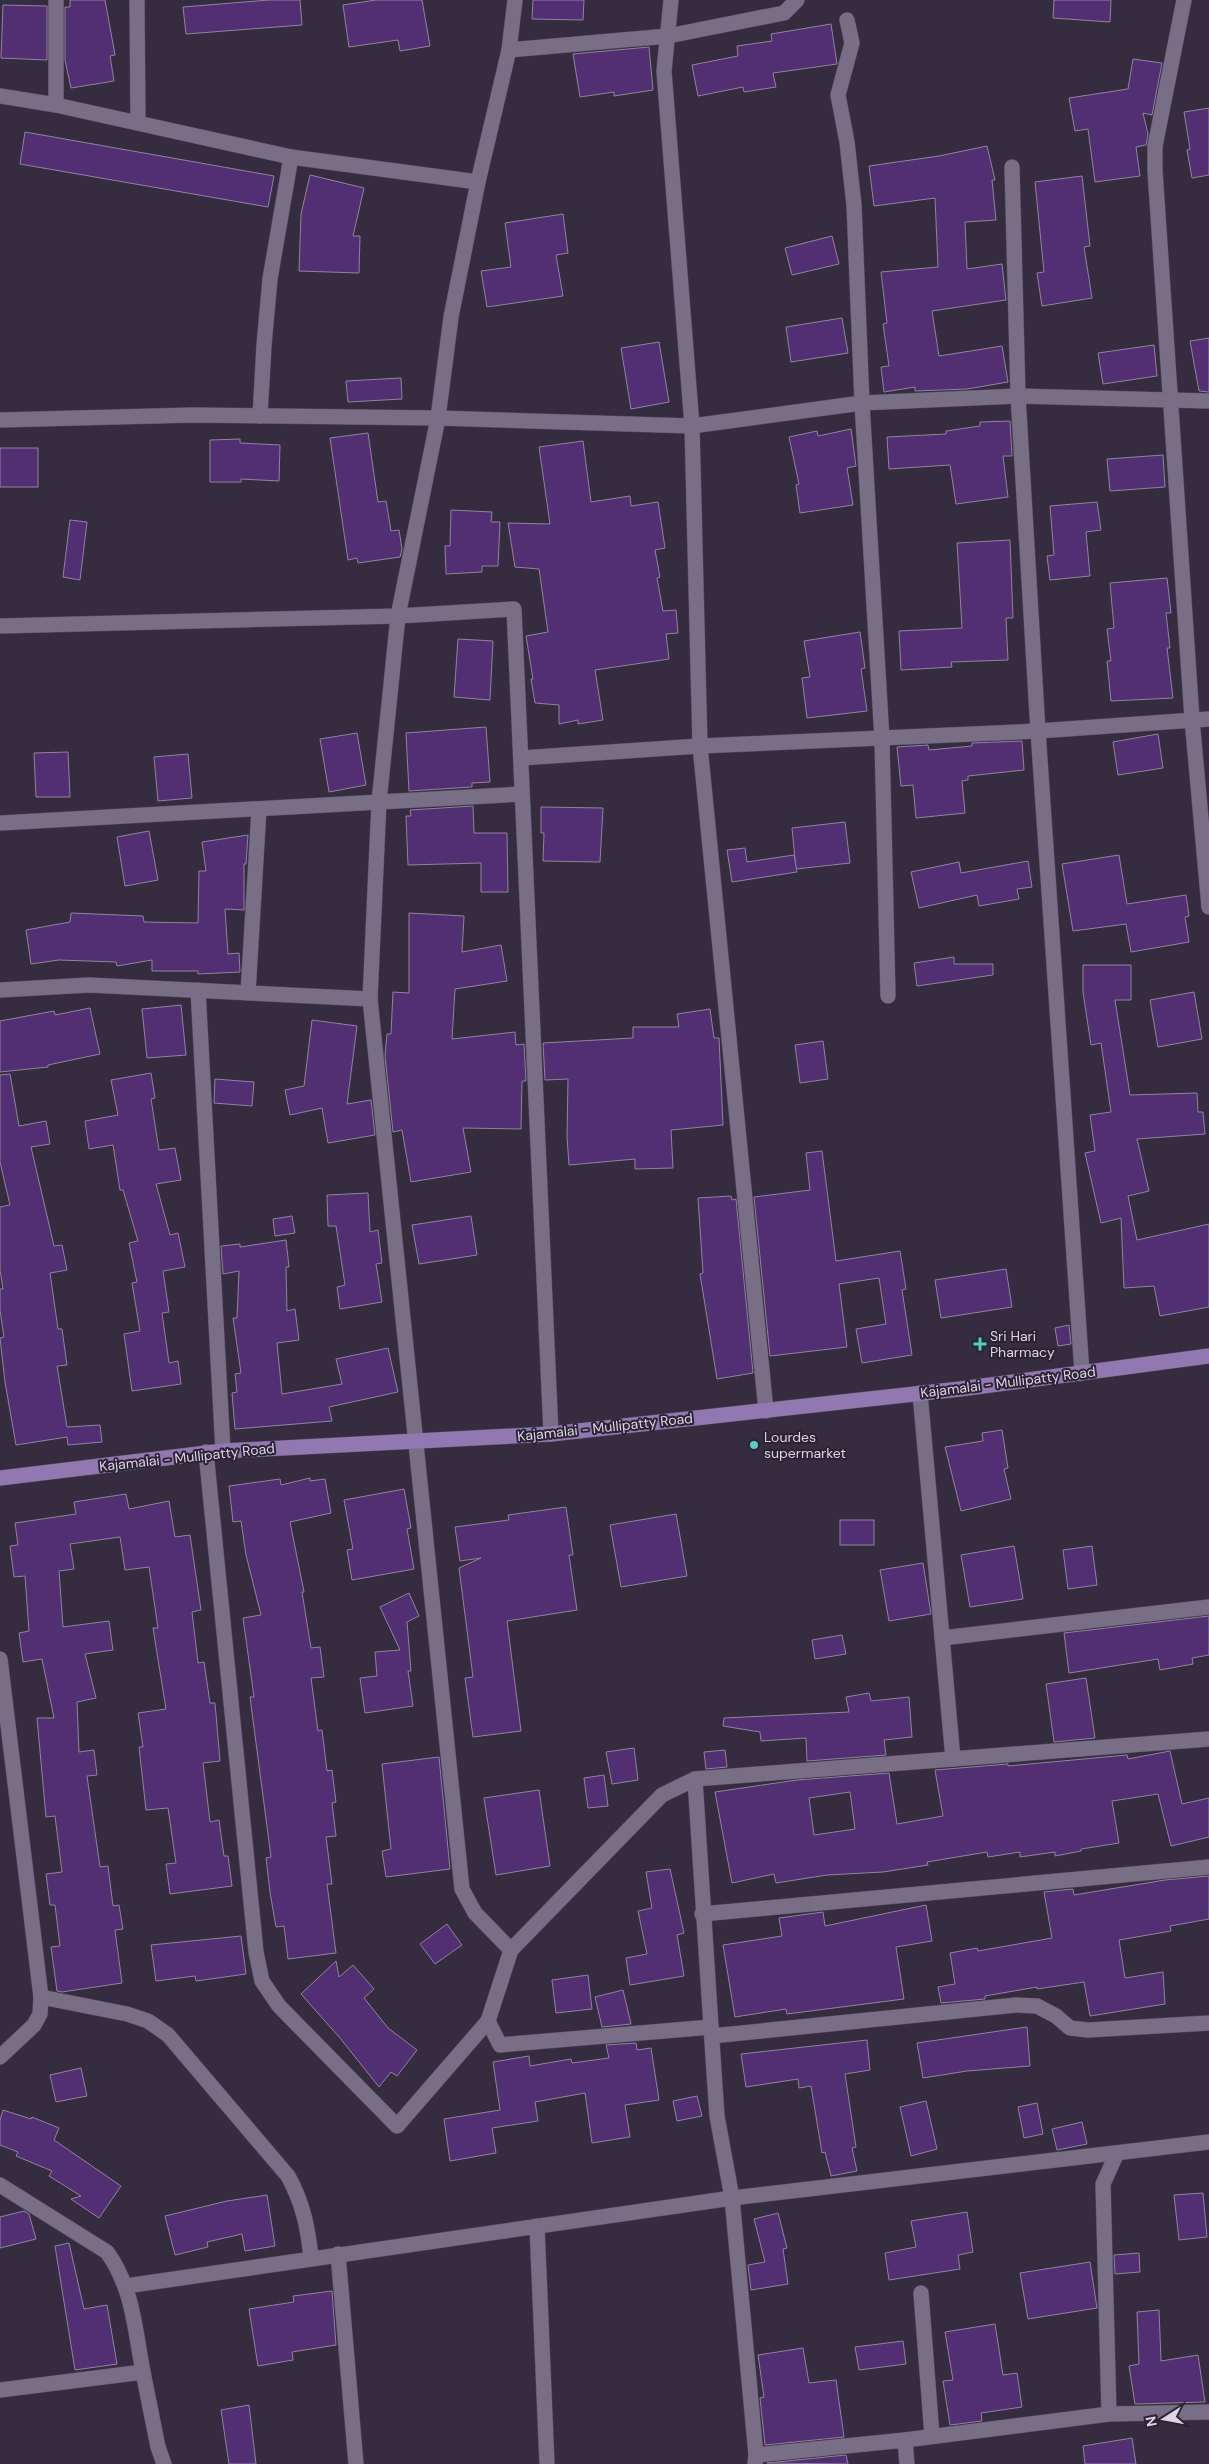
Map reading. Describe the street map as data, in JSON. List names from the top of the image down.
{
  "streets": {
    "main road": ["Kajamalai - Mullipatty Road"]
  },
  "places": {
    "health": ["Sri Hari Pharmacy"],
    "other": ["Lourdes supermarket"]
  },
  "north": "left"
}
